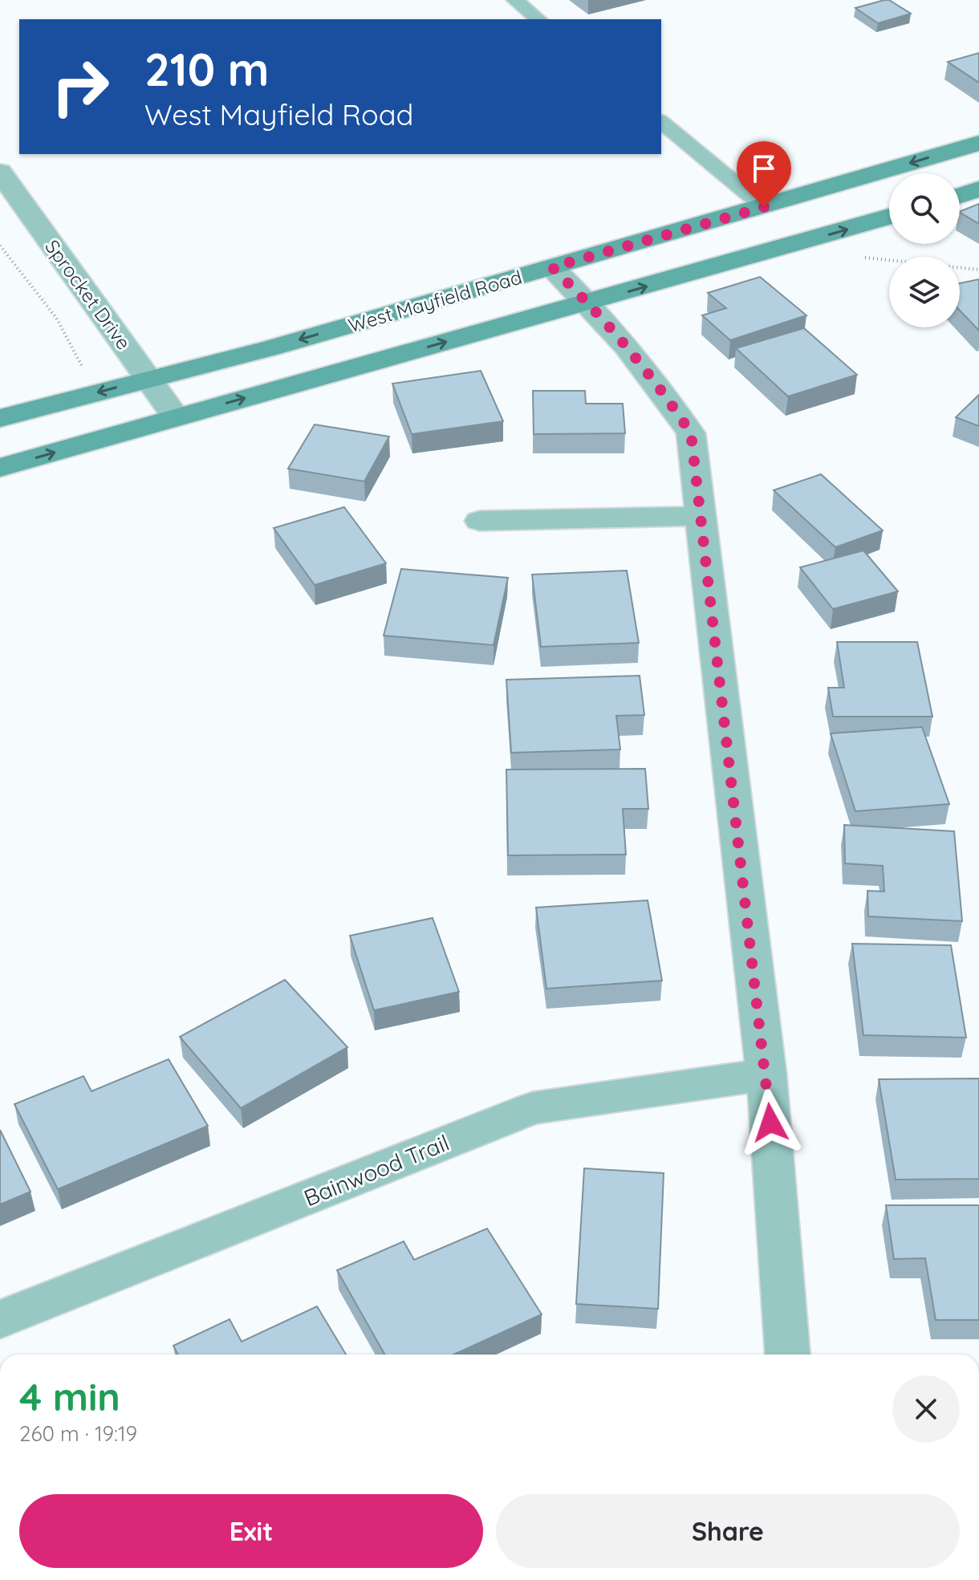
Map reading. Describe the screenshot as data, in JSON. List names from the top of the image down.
{
  "streets": {
    "main road": ["West Mayfield Road"],
    "street": ["Sprocket Drive", "Bainwood Trail"]
  },
  "crossings": [
    ["Sprocket Drive", "West Mayfield Road"]
  ],
  "page": {
    "turn": ["210 m", "West Mayfield Road"],
    "heading": ["4 min", "260 m · 19:19"],
    "buttons": ["Exit", "Share"]
  }
}
